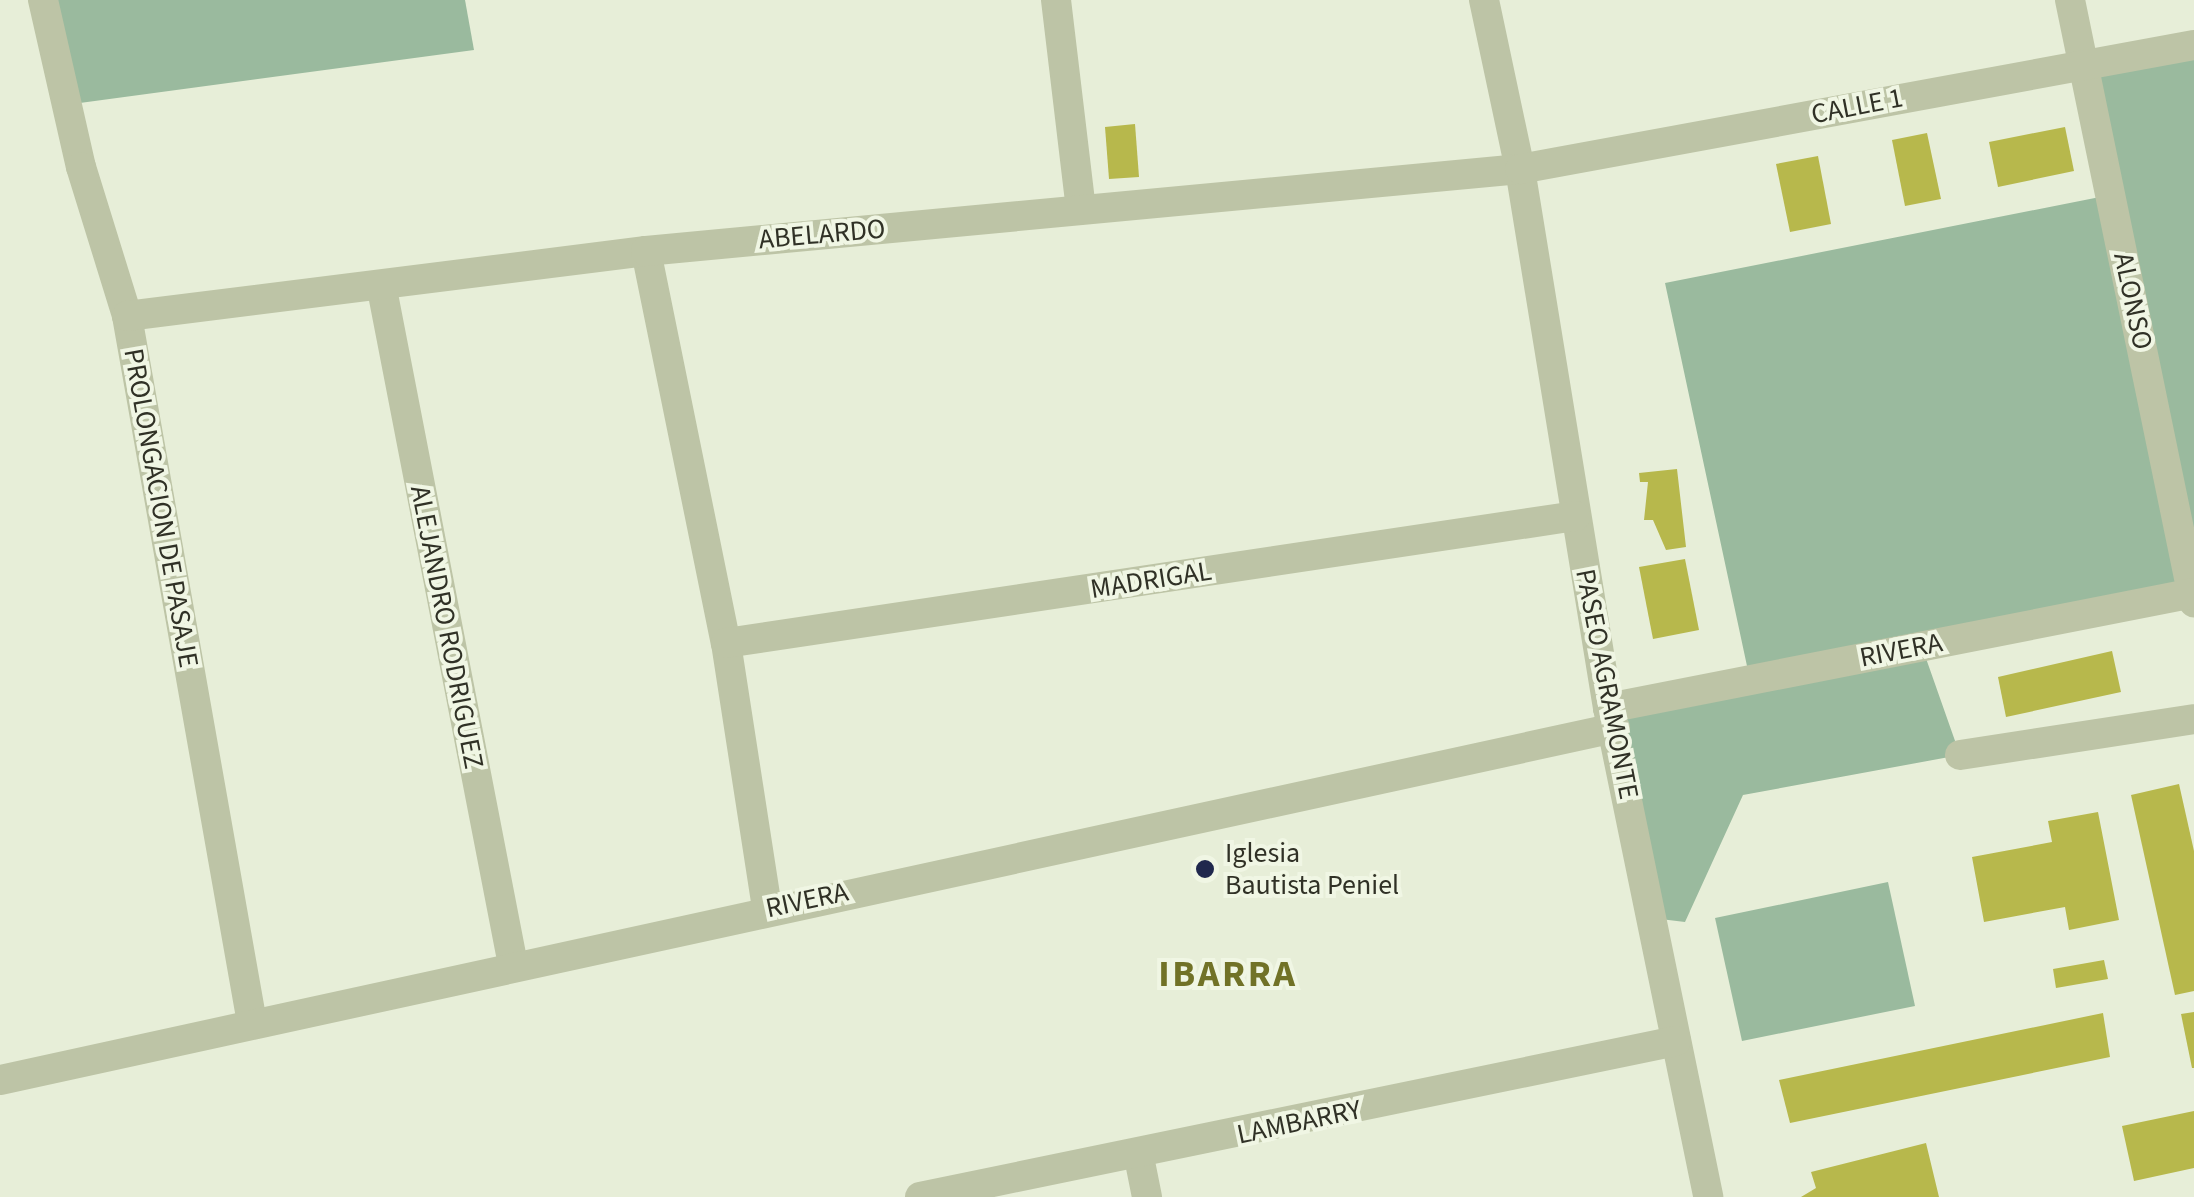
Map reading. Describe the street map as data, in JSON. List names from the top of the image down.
{
  "streets": {
    "street": [
      "CALLE 1",
      "ABELARDO",
      "ALONSO",
      "PROLONGACION DE PASAJE",
      "MADRIGAL",
      "ALEJANDRO RODRIGUEZ",
      "RIVERA",
      "PASEO AGRAMONTE",
      "LAMBARRY"
    ]
  },
  "crossings": [
    ["CALLE 1", "ABELARDO"],
    ["CALLE 1", "ALONSO"],
    ["CALLE 1", "PASEO AGRAMONTE"],
    ["ABELARDO", "PROLONGACION DE PASAJE"],
    ["ABELARDO", "ALEJANDRO RODRIGUEZ"],
    ["ABELARDO", "PASEO AGRAMONTE"],
    ["ALONSO", "RIVERA"],
    ["PROLONGACION DE PASAJE", "RIVERA"],
    ["MADRIGAL", "PASEO AGRAMONTE"],
    ["ALEJANDRO RODRIGUEZ", "RIVERA"],
    ["RIVERA", "PASEO AGRAMONTE"],
    ["PASEO AGRAMONTE", "LAMBARRY"]
  ],
  "districts": ["IBARRA"],
  "places": ["Iglesia Bautista Peniel"]
}
